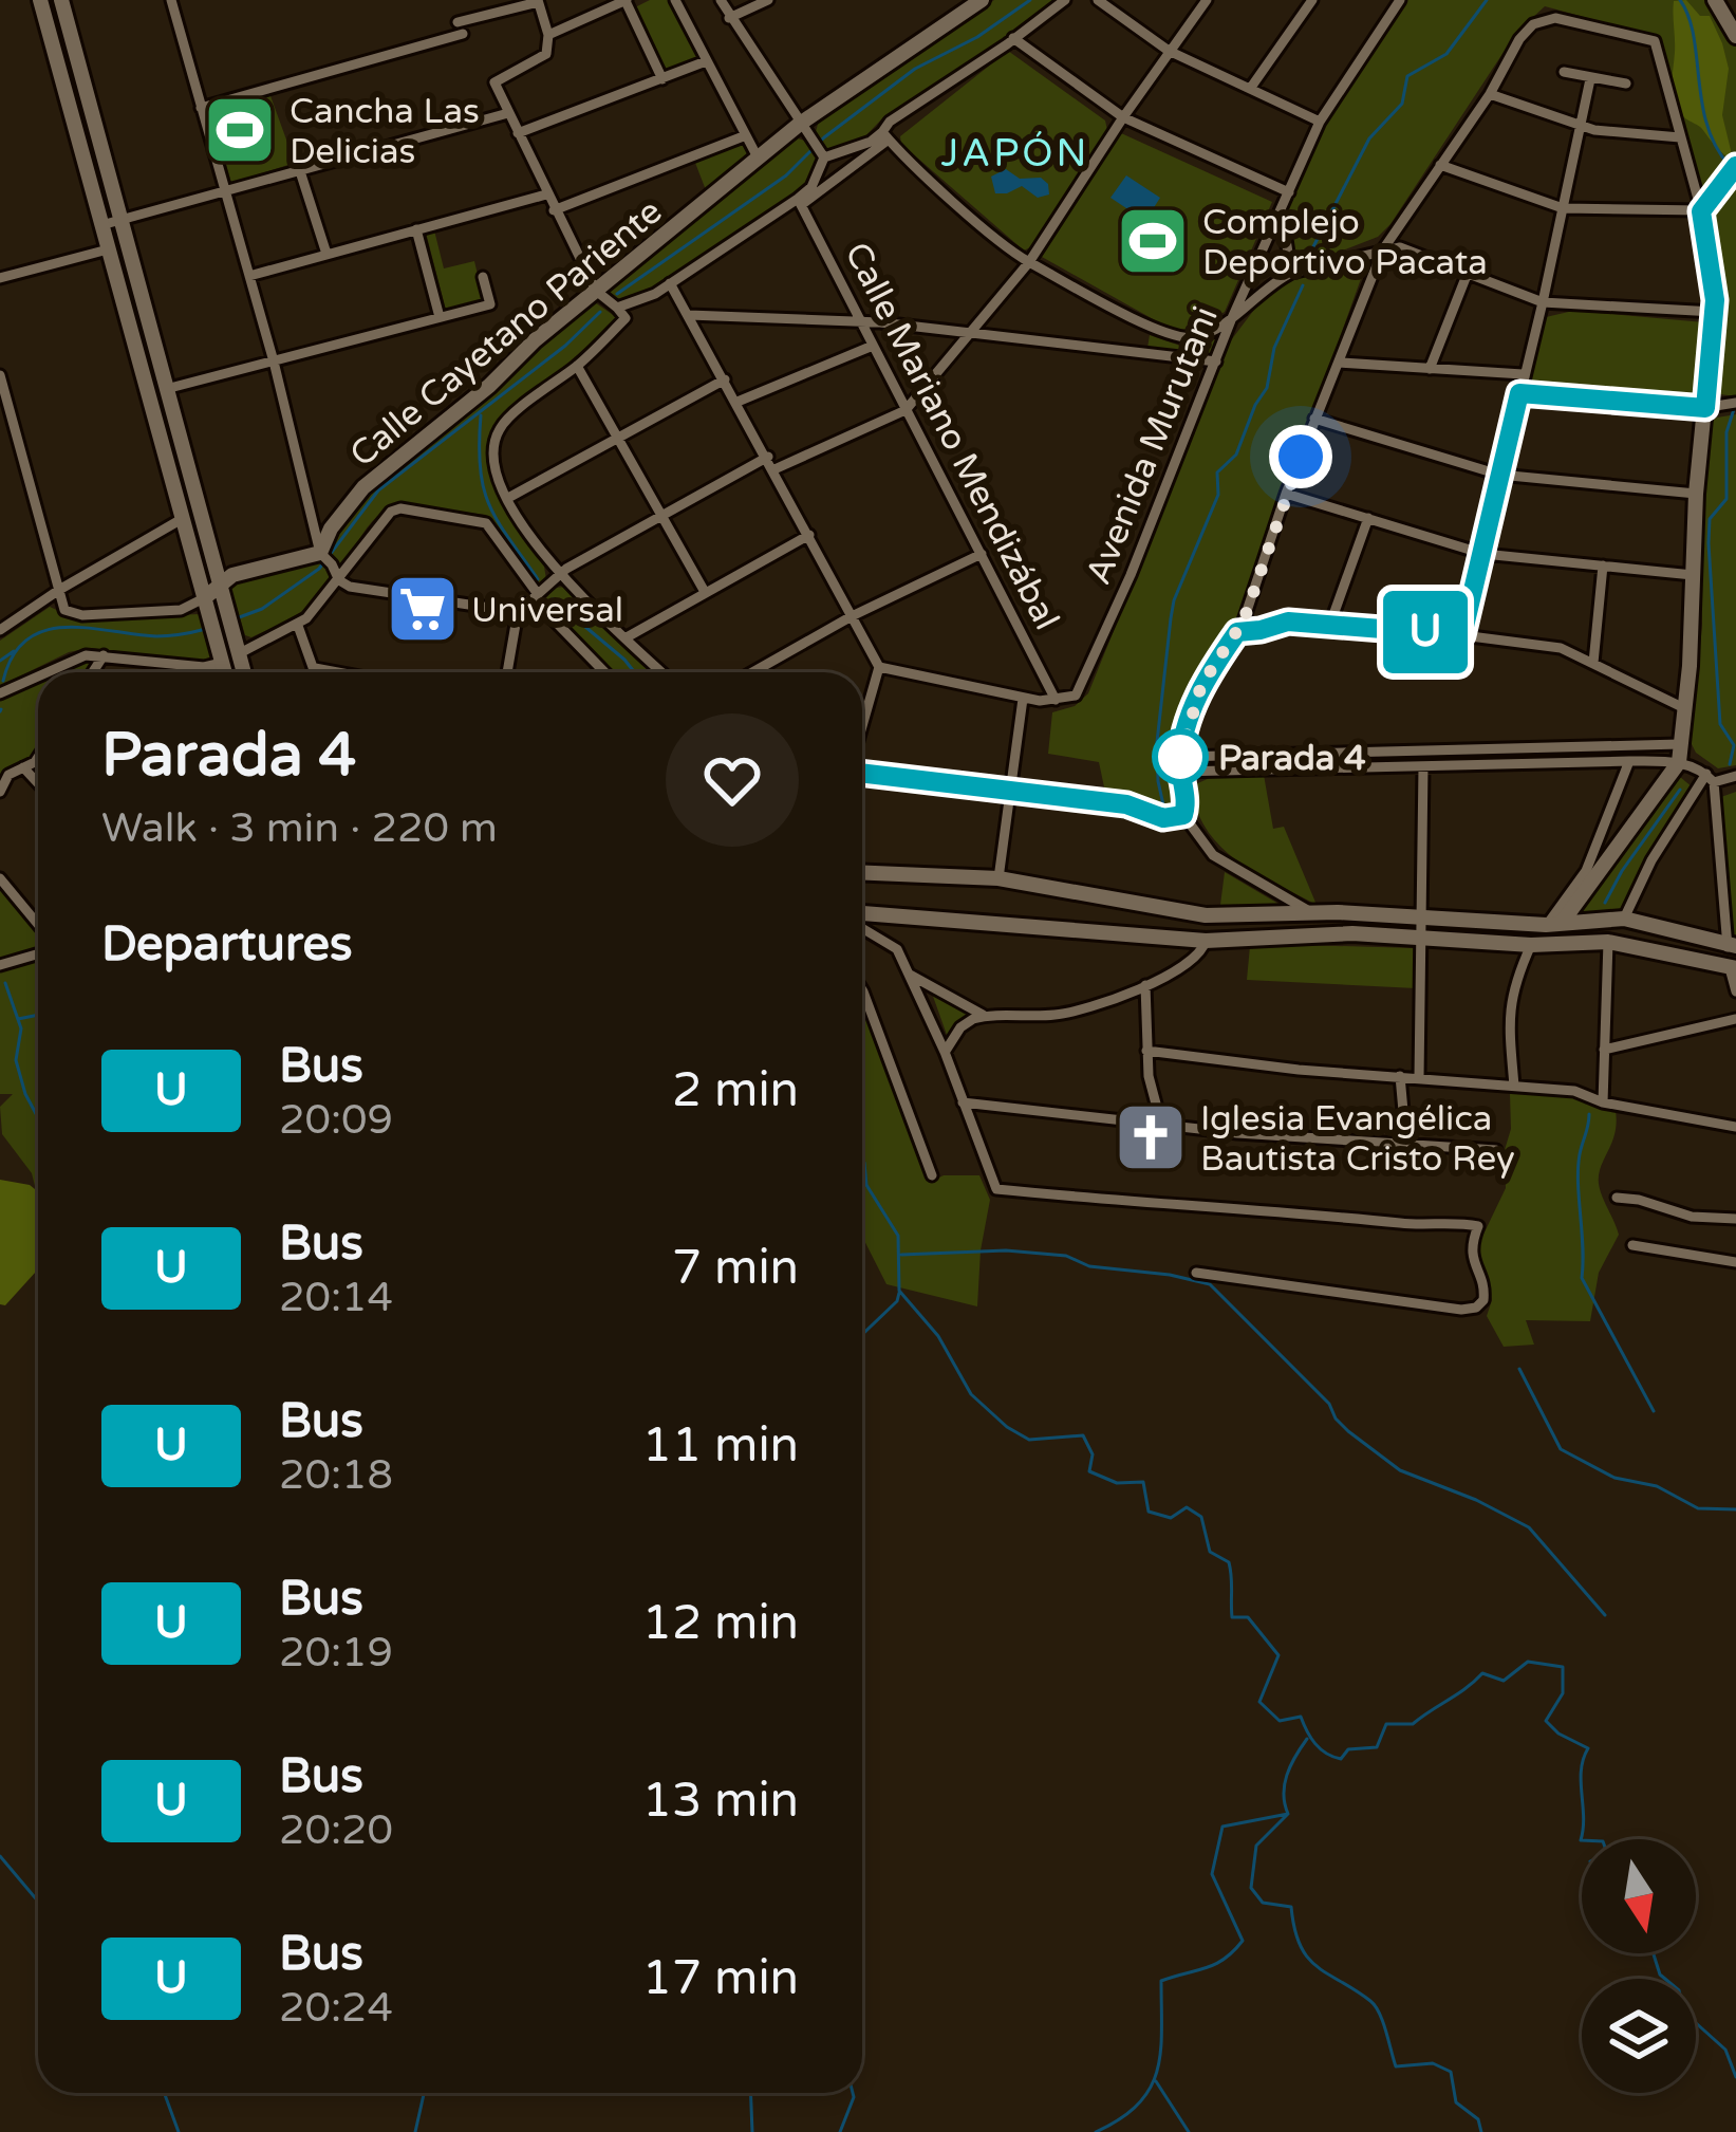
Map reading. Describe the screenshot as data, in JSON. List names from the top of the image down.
{
  "streets": {
    "street": ["Calle Cayetano Pariente", "Calle Mariano Mendizábal", "Avenida Murutani"]
  },
  "crossings": [
    ["Calle Mariano Mendizábal", "Avenida Murutani"]
  ],
  "districts": ["JAPÓN"],
  "places": {
    "sports": ["Cancha Las Delicias", "Complejo Deportivo Pacata"],
    "supermarket": ["Universal"],
    "other": ["Parada 4"],
    "church": ["Iglesia Evangélica Bautista Cristo Rey"]
  },
  "lines": ["bus line U"],
  "north": "bottom",
  "page": {
    "on_map": "U",
    "heading": [
      ["Parada 4", "Walk · 3 min · 220 m"],
      "Departures"
    ],
    "list": [
      {
        "mark": "U",
        "name": "Bus",
        "note": "20:09",
        "value": "2 min"
      },
      {
        "mark": "U",
        "name": "Bus",
        "note": "20:14",
        "value": "7 min"
      },
      {
        "mark": "U",
        "name": "Bus",
        "note": "20:18",
        "value": "11 min"
      },
      {
        "mark": "U",
        "name": "Bus",
        "note": "20:19",
        "value": "12 min"
      },
      {
        "mark": "U",
        "name": "Bus",
        "note": "20:20",
        "value": "13 min"
      },
      {
        "mark": "U",
        "name": "Bus",
        "note": "20:24",
        "value": "17 min"
      }
    ]
  }
}
